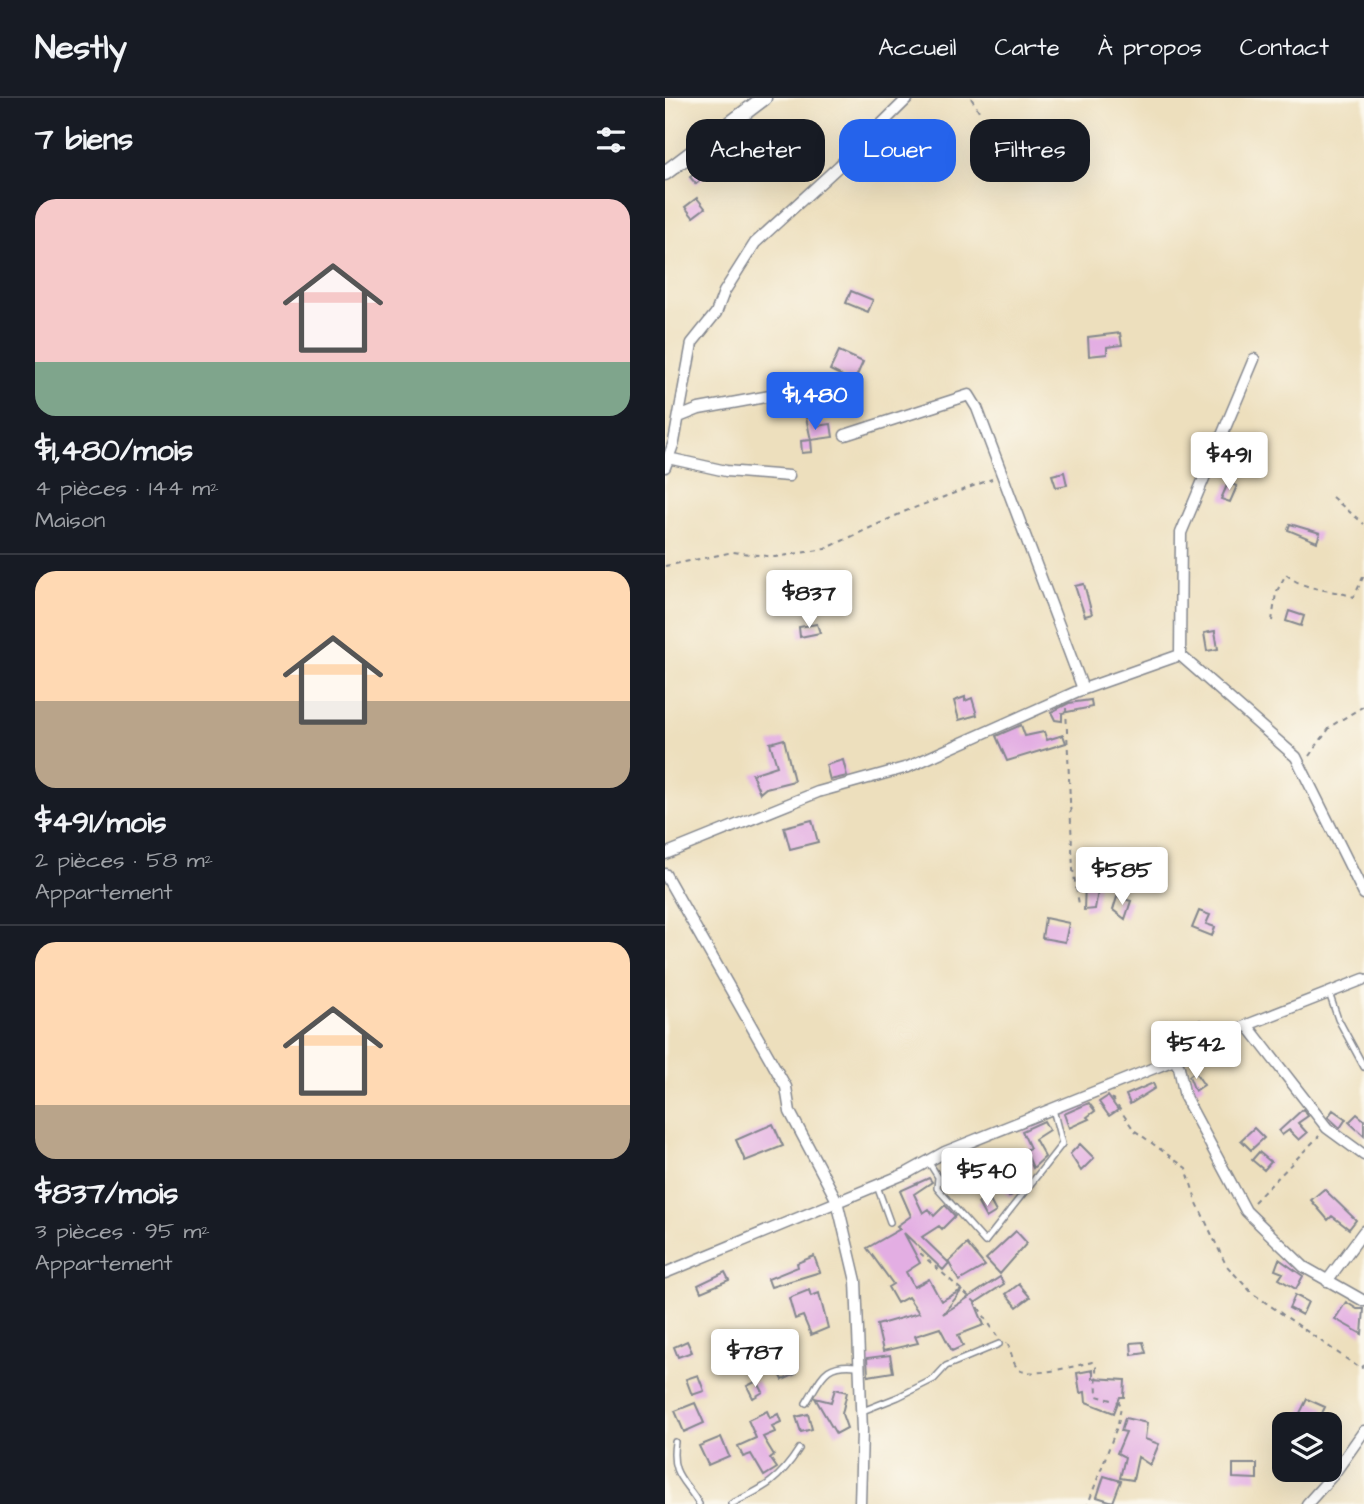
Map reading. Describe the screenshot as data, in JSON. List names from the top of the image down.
{
  "page": {
    "header": "Nestly",
    "nav": [
      "Accueil",
      "Carte",
      "À propos",
      "Contact"
    ],
    "heading": "7 biens",
    "chip": ["Acheter", "Louer", "Filtres"],
    "list": [
      {
        "name": "$1,480/mois",
        "note": "4 pièces · 144 m² · Maison"
      },
      {
        "name": "$491/mois",
        "note": "2 pièces · 58 m² · Appartement"
      },
      {
        "name": "$837/mois",
        "note": "3 pièces · 95 m² · Appartement"
      }
    ],
    "price": [
      "$1,480",
      "$491",
      "$837",
      "$585",
      "$542",
      "$540",
      "$787"
    ]
  }
}
